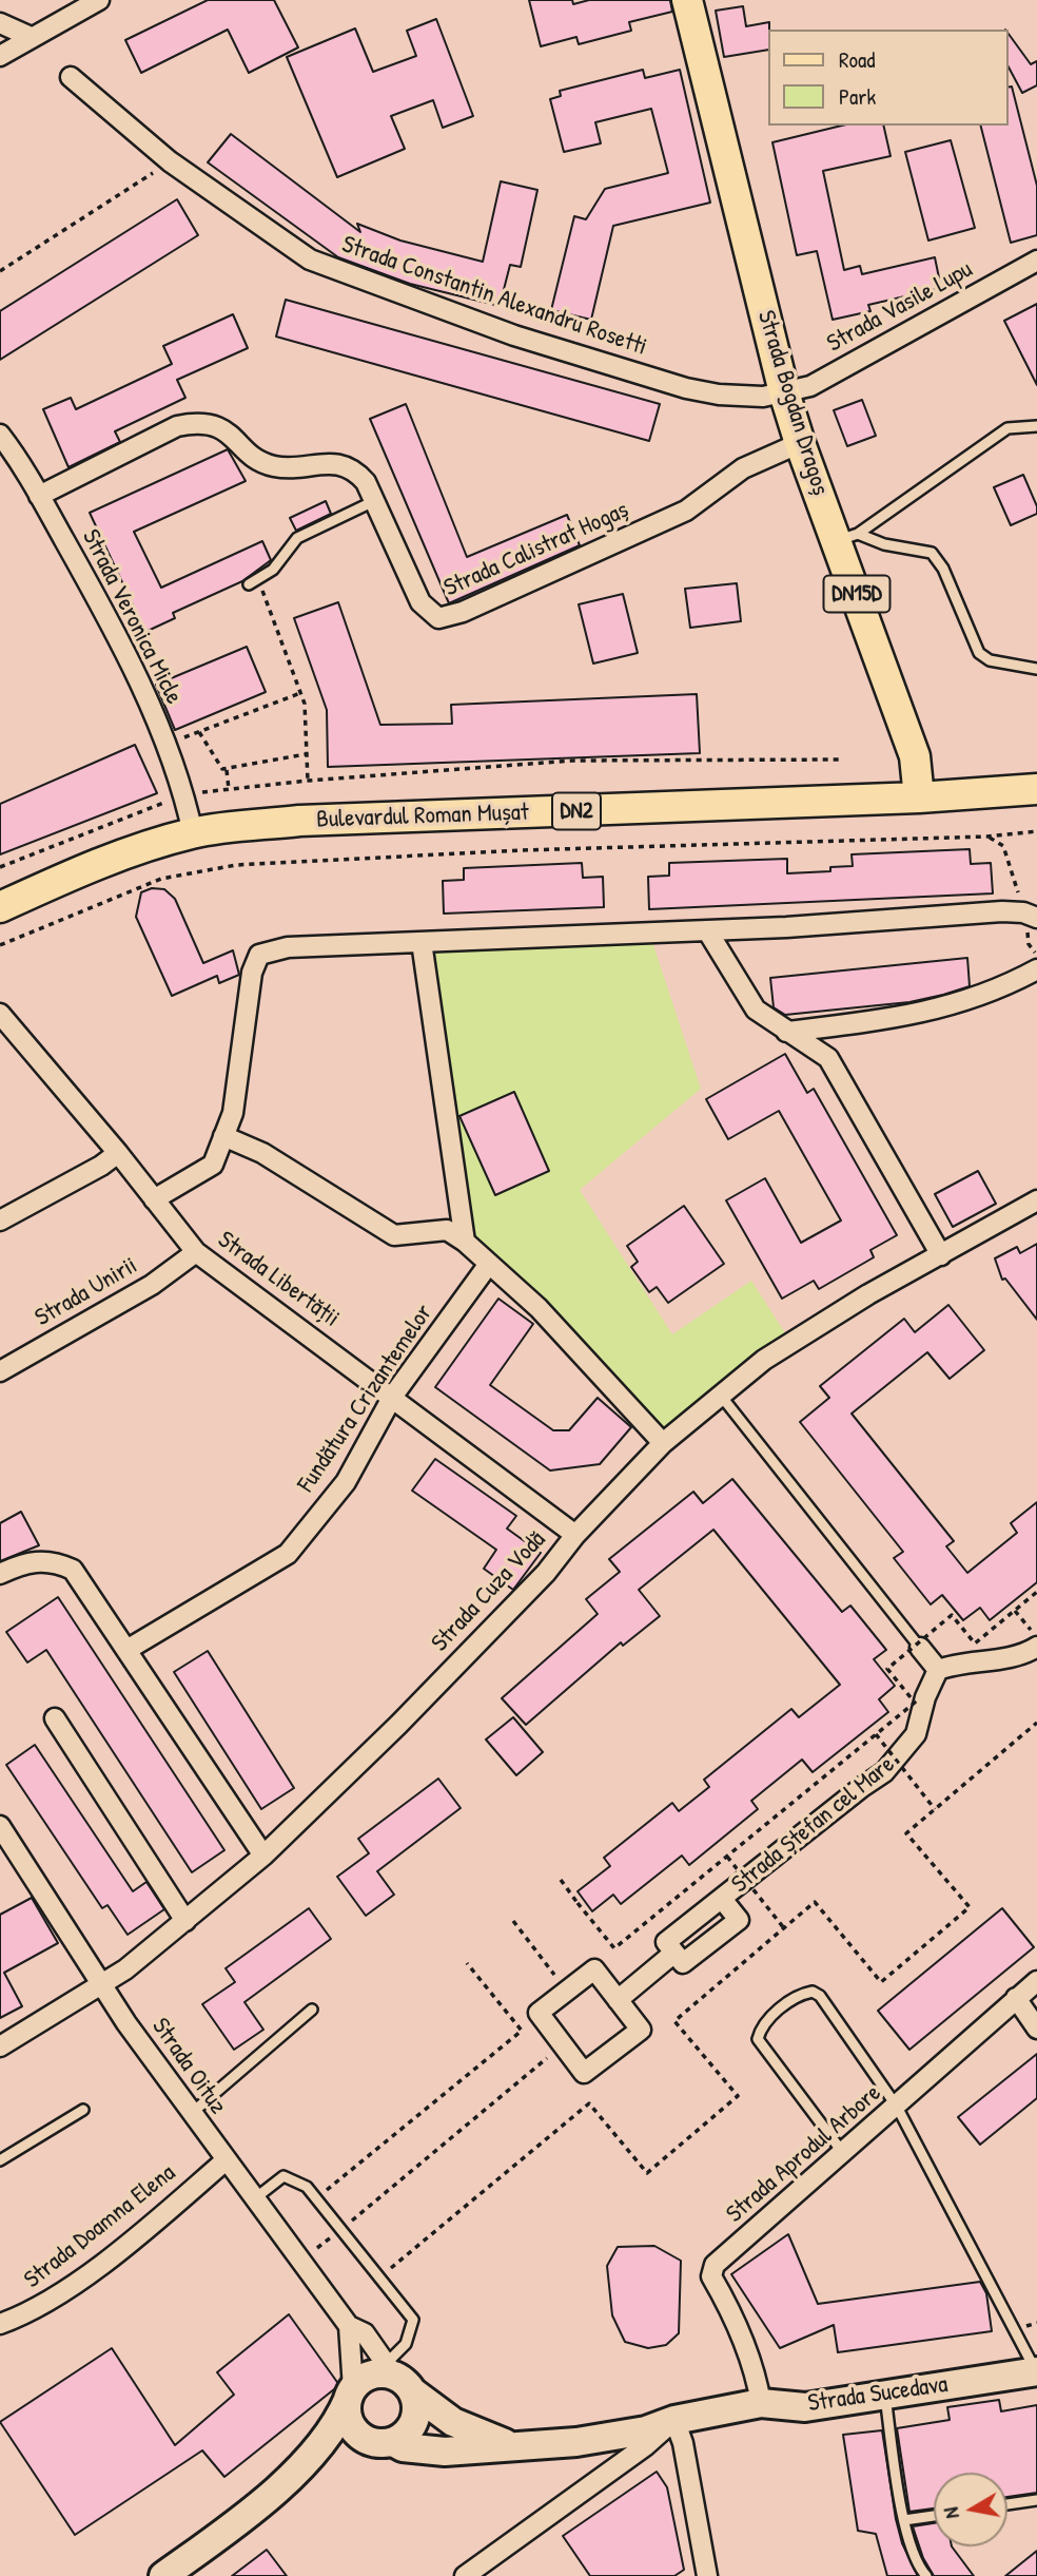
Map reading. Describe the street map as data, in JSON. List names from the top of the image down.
{
  "streets": {
    "main road": [
      "Strada Bogdan Dragoș",
      "DN15D",
      "DN2",
      "Bulevardul Roman Mușat"
    ],
    "street": [
      "Strada Constantin Alexandru Rosetti",
      "Strada Vasile Lupu",
      "Strada Calistrat Hogaș",
      "Strada Veronica Micle",
      "Strada Libertății",
      "Strada Unirii",
      "Fundătura Crizantemelor",
      "Strada Cuza Vodă",
      "Strada Ștefan cel Mare",
      "Strada Oituz",
      "Strada Aprodul Arbore",
      "Strada Doamna Elena",
      "Strada Sucedava"
    ]
  },
  "crossings": [
    ["Strada Constantin Alexandru Rosetti", "Strada Vasile Lupu"],
    ["Strada Constantin Alexandru Rosetti", "Strada Bogdan Dragoș"],
    ["Strada Vasile Lupu", "Strada Bogdan Dragoș"],
    ["Strada Bogdan Dragoș", "Strada Calistrat Hogaș"],
    ["Strada Bogdan Dragoș", "Bulevardul Roman Mușat"],
    ["Strada Calistrat Hogaș", "Strada Veronica Micle"],
    ["Strada Veronica Micle", "Bulevardul Roman Mușat"],
    ["Strada Libertății", "Strada Unirii"],
    ["Strada Libertății", "Fundătura Crizantemelor"],
    ["Strada Libertății", "Strada Cuza Vodă"],
    ["Strada Cuza Vodă", "Strada Oituz"],
    ["Strada Oituz", "Strada Doamna Elena"],
    ["Strada Oituz", "Strada Sucedava"],
    ["Strada Aprodul Arbore", "Strada Sucedava"]
  ],
  "legend": ["Road", "Park"],
  "north": "left"
}
